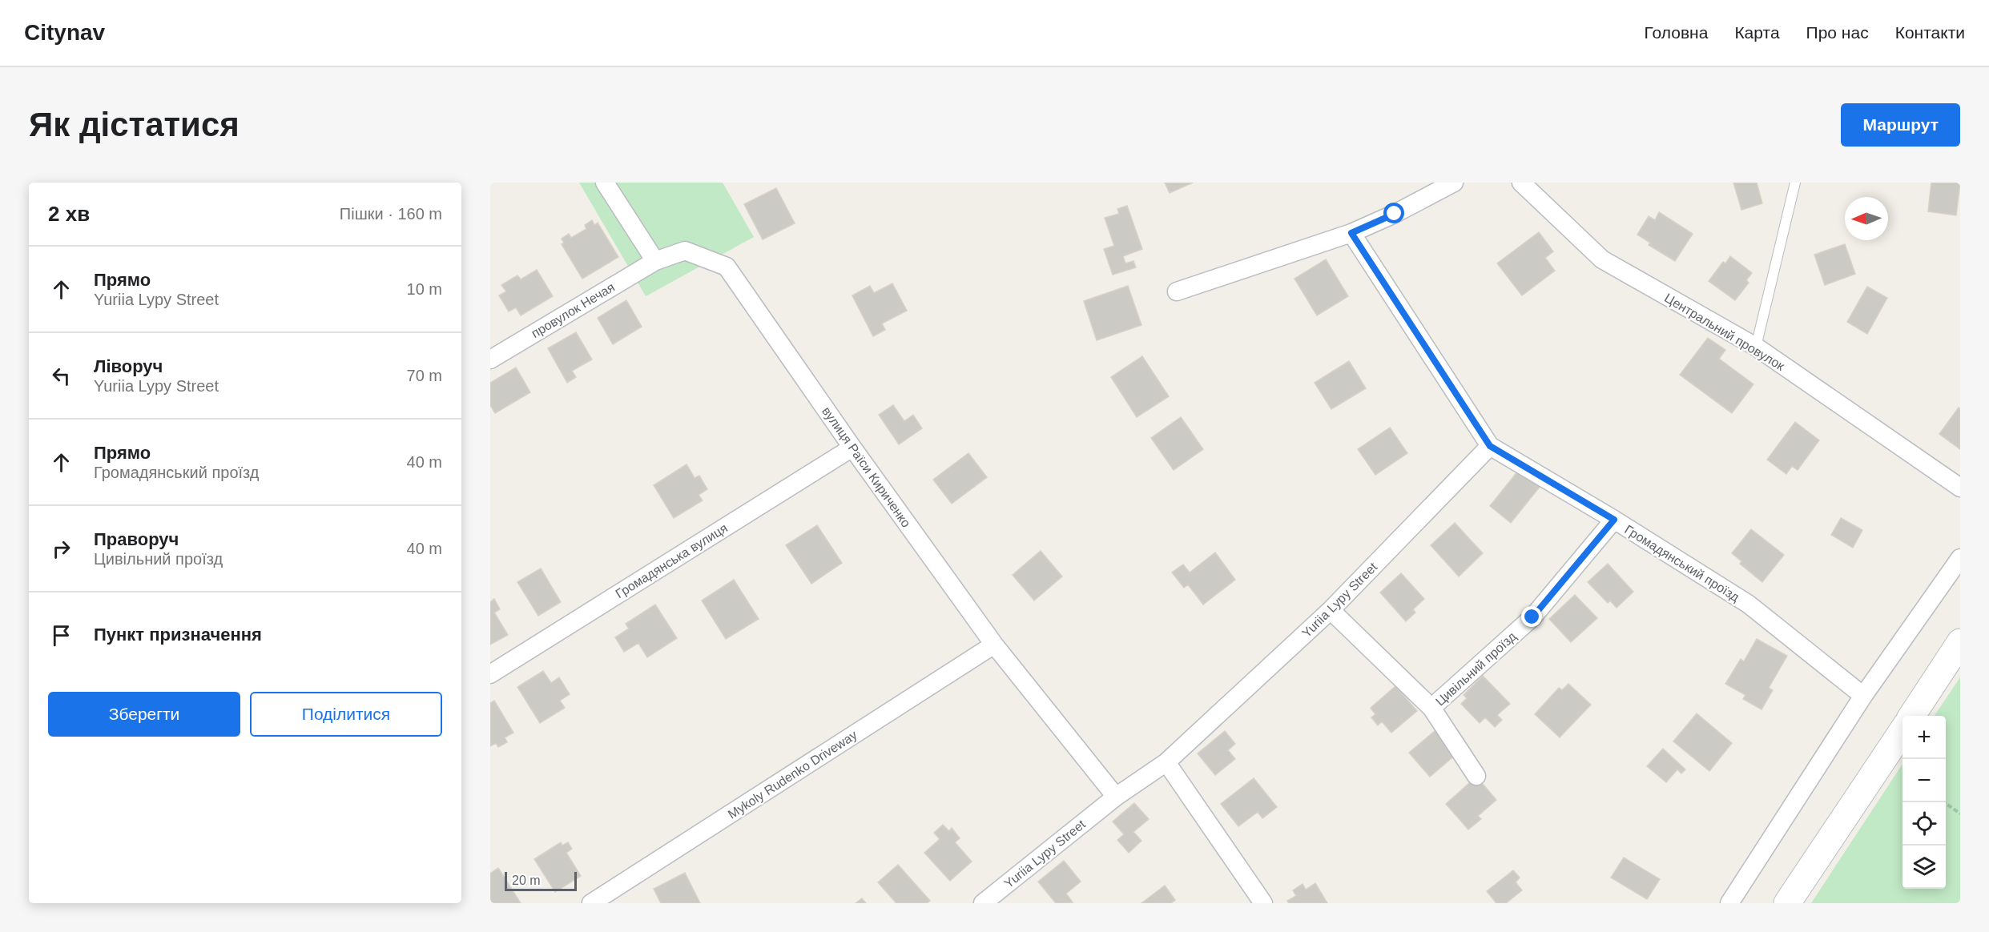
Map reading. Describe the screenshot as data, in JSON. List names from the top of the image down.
{
  "streets": {
    "street": [
      "провулок Нечая",
      "Центральний провулок",
      "вулиця Раїси Кириченко",
      "Громадянська вулиця",
      "Громадянський проїзд",
      "Yuriia Lypy Street",
      "Цивільний проїзд",
      "Mykoly Rudenko Driveway"
    ]
  },
  "crossings": [
    ["провулок Нечая", "вулиця Раїси Кириченко"],
    ["вулиця Раїси Кириченко", "Громадянська вулиця"],
    ["вулиця Раїси Кириченко", "Yuriia Lypy Street"],
    ["вулиця Раїси Кириченко", "Mykoly Rudenko Driveway"],
    ["Громадянський проїзд", "Yuriia Lypy Street"],
    ["Громадянський проїзд", "Цивільний проїзд"],
    ["Yuriia Lypy Street", "Цивільний проїзд"]
  ],
  "scale_bar": "20 m",
  "north": "left",
  "page": {
    "header": "Citynav",
    "nav": [
      "Головна",
      "Карта",
      "Про нас",
      "Контакти"
    ],
    "buttons": [
      "Маршрут",
      ["Зберегти", "Поділитися"]
    ],
    "title": "Як дістатися",
    "heading": ["2 хв", "Пішки · 160 m"],
    "list": [
      ["Прямо", "Yuriia Lypy Street", "10 m"],
      ["Ліворуч", "Yuriia Lypy Street", "70 m"],
      ["Прямо", "Громадянський проїзд", "40 m"],
      ["Праворуч", "Цивільний проїзд", "40 m"],
      "Пункт призначення"
    ],
    "map_buttons": ["+", "−"],
    "scale": "20 m"
  }
}
